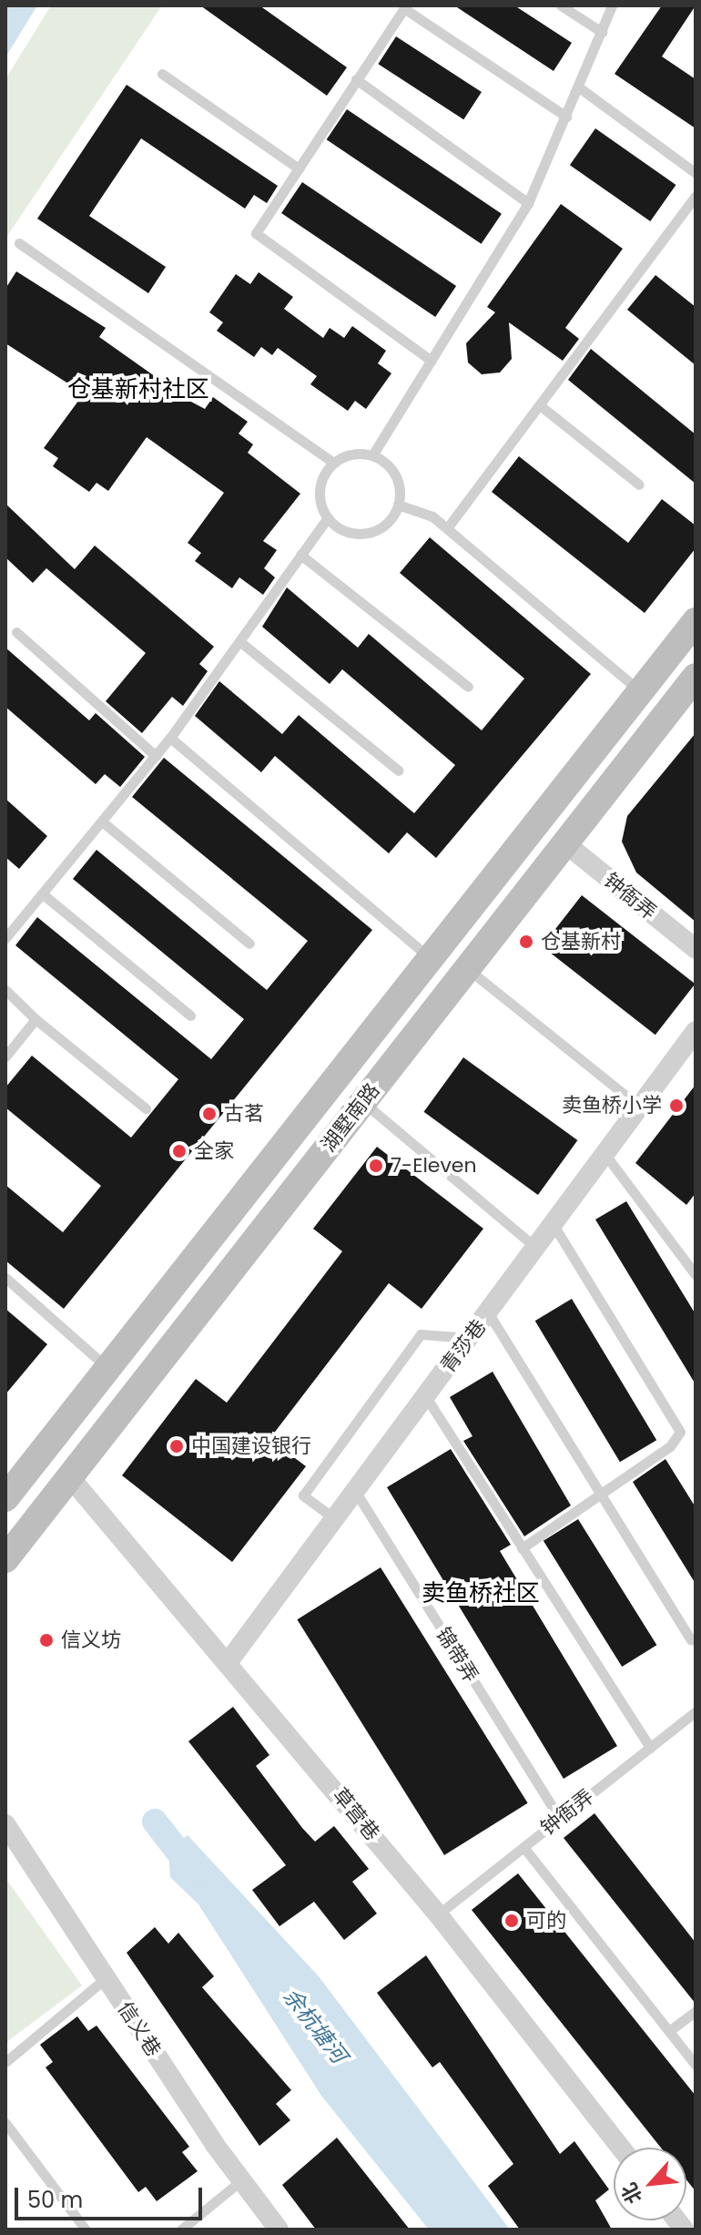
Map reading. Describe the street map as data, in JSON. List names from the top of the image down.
{
  "streets": {
    "main road": ["湖墅南路"],
    "street": [
      "钟衙弄",
      "青莎巷",
      "草营巷",
      "信义巷"
    ],
    "lane": ["锦带弄"]
  },
  "crossings": [
    ["钟衙弄", "湖墅南路"],
    ["钟衙弄", "锦带弄"],
    ["钟衙弄", "草营巷"],
    ["湖墅南路", "草营巷"],
    ["青莎巷", "锦带弄"],
    ["青莎巷", "草营巷"]
  ],
  "districts": ["仓基新村社区", "卖鱼桥社区"],
  "water": ["余杭塘河"],
  "places": [
    "仓基新村",
    "卖鱼桥小学",
    "古茗",
    "全家",
    "7-Eleven",
    "中国建设银行",
    "信义坊",
    "可的"
  ],
  "scale_bar": "50 m",
  "north": "bottom left"
}
